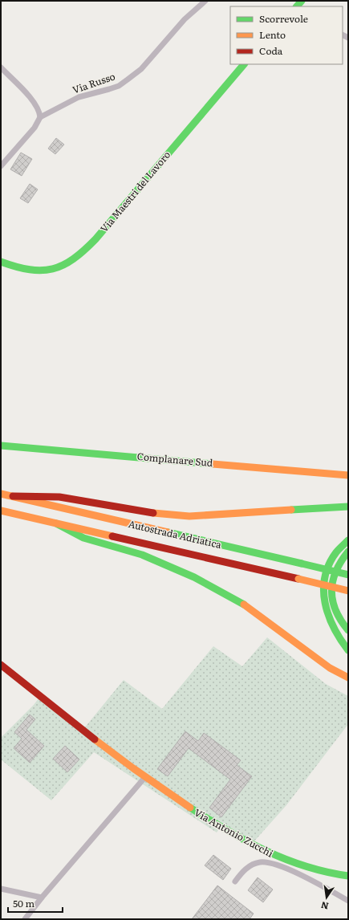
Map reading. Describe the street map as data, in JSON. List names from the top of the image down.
{
  "streets": {
    "main road": [
      "Via Maestri del Lavoro",
      "Complanare Sud",
      "Autostrada Adriatica",
      "Via Antonio Zucchi"
    ],
    "street": ["Via Russo"]
  },
  "legend": ["Scorrevole", "Lento", "Coda"],
  "scale_bar": "50 m",
  "north": "bottom"
}
